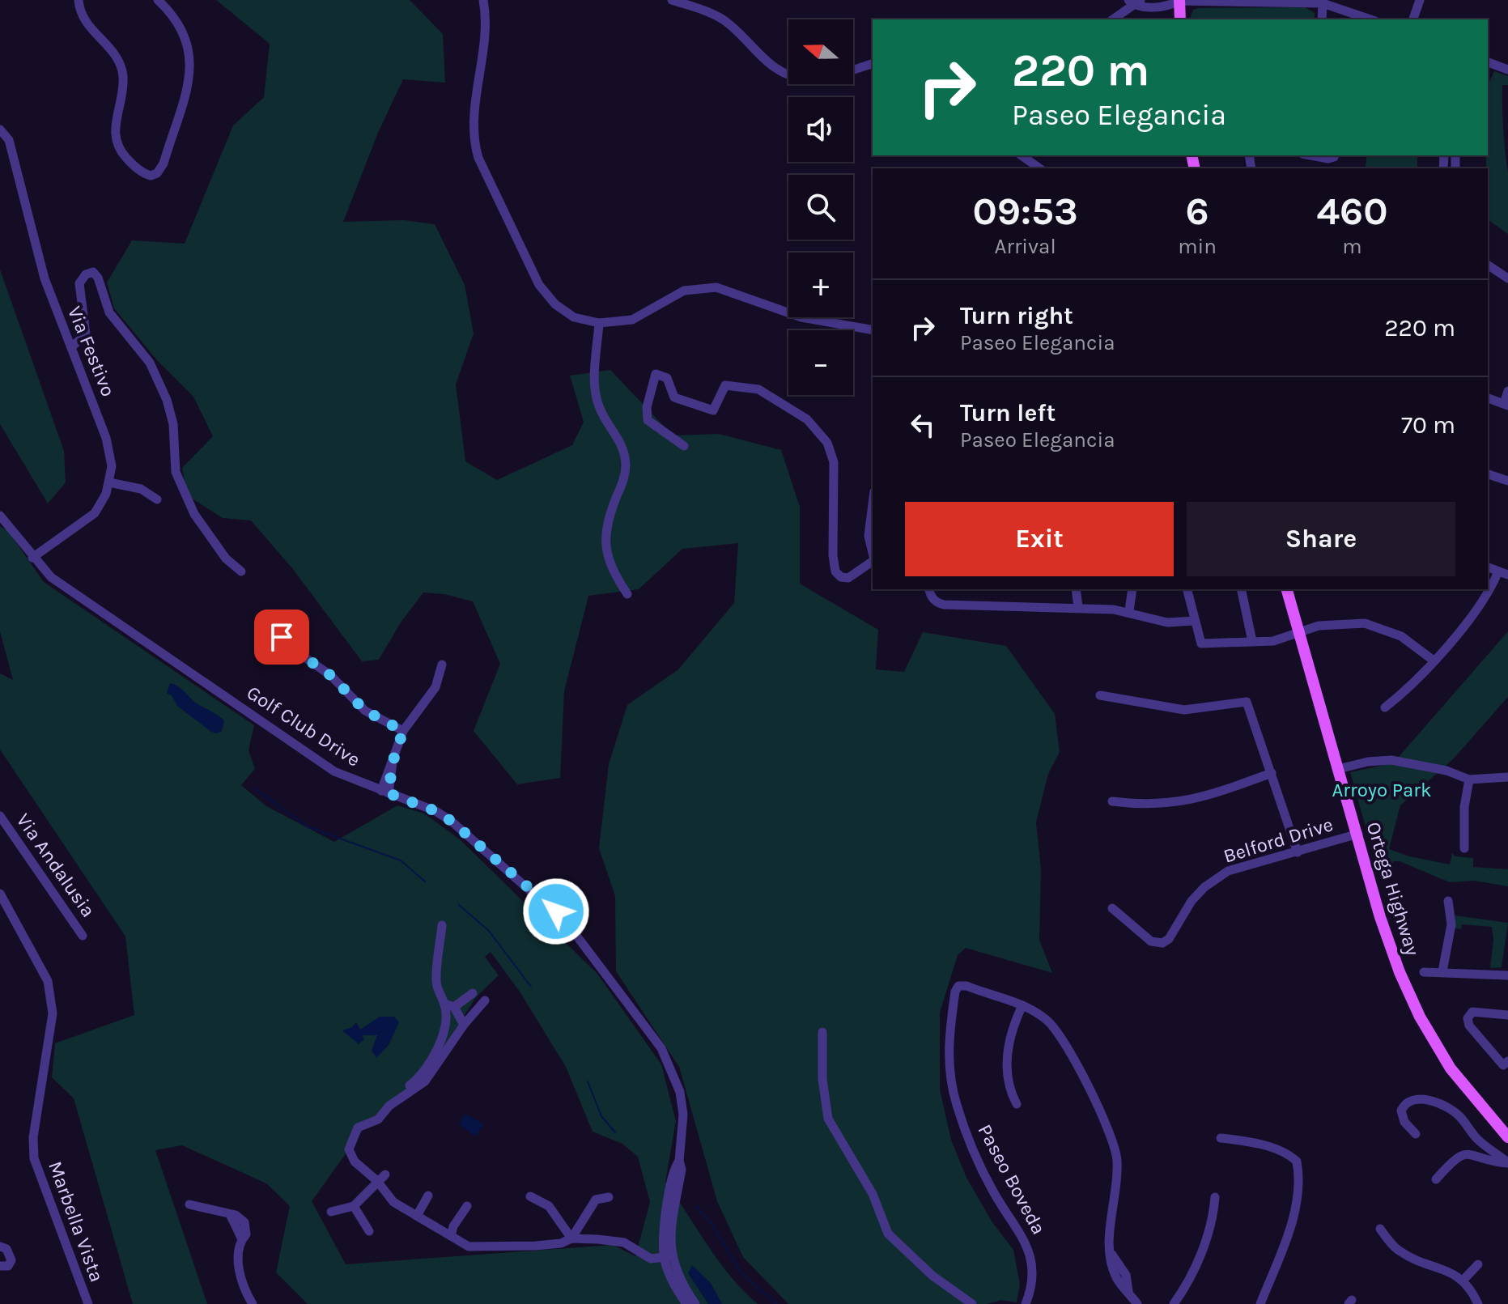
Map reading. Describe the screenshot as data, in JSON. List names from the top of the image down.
{
  "streets": {
    "main road": ["Ortega Highway"],
    "street": [
      "Via Festivo",
      "Golf Club Drive",
      "Belford Drive",
      "Via Andalusia",
      "Paseo Boveda",
      "Marbella Vista"
    ]
  },
  "crossings": [
    ["Via Festivo", "Golf Club Drive"],
    ["Belford Drive", "Ortega Highway"]
  ],
  "parks": ["Arroyo Park"],
  "north": "left",
  "page": {
    "map_buttons": ["+", "−"],
    "turn": ["220 m", "Paseo Elegancia"],
    "eta": [
      "09:53",
      "Arrival",
      "6",
      "min",
      "460",
      "m"
    ],
    "list": [
      {
        "name": "Turn right",
        "note": "Paseo Elegancia",
        "value": "220 m"
      },
      {
        "name": "Turn left",
        "note": "Paseo Elegancia",
        "value": "70 m"
      }
    ],
    "buttons": ["Exit", "Share"]
  }
}
